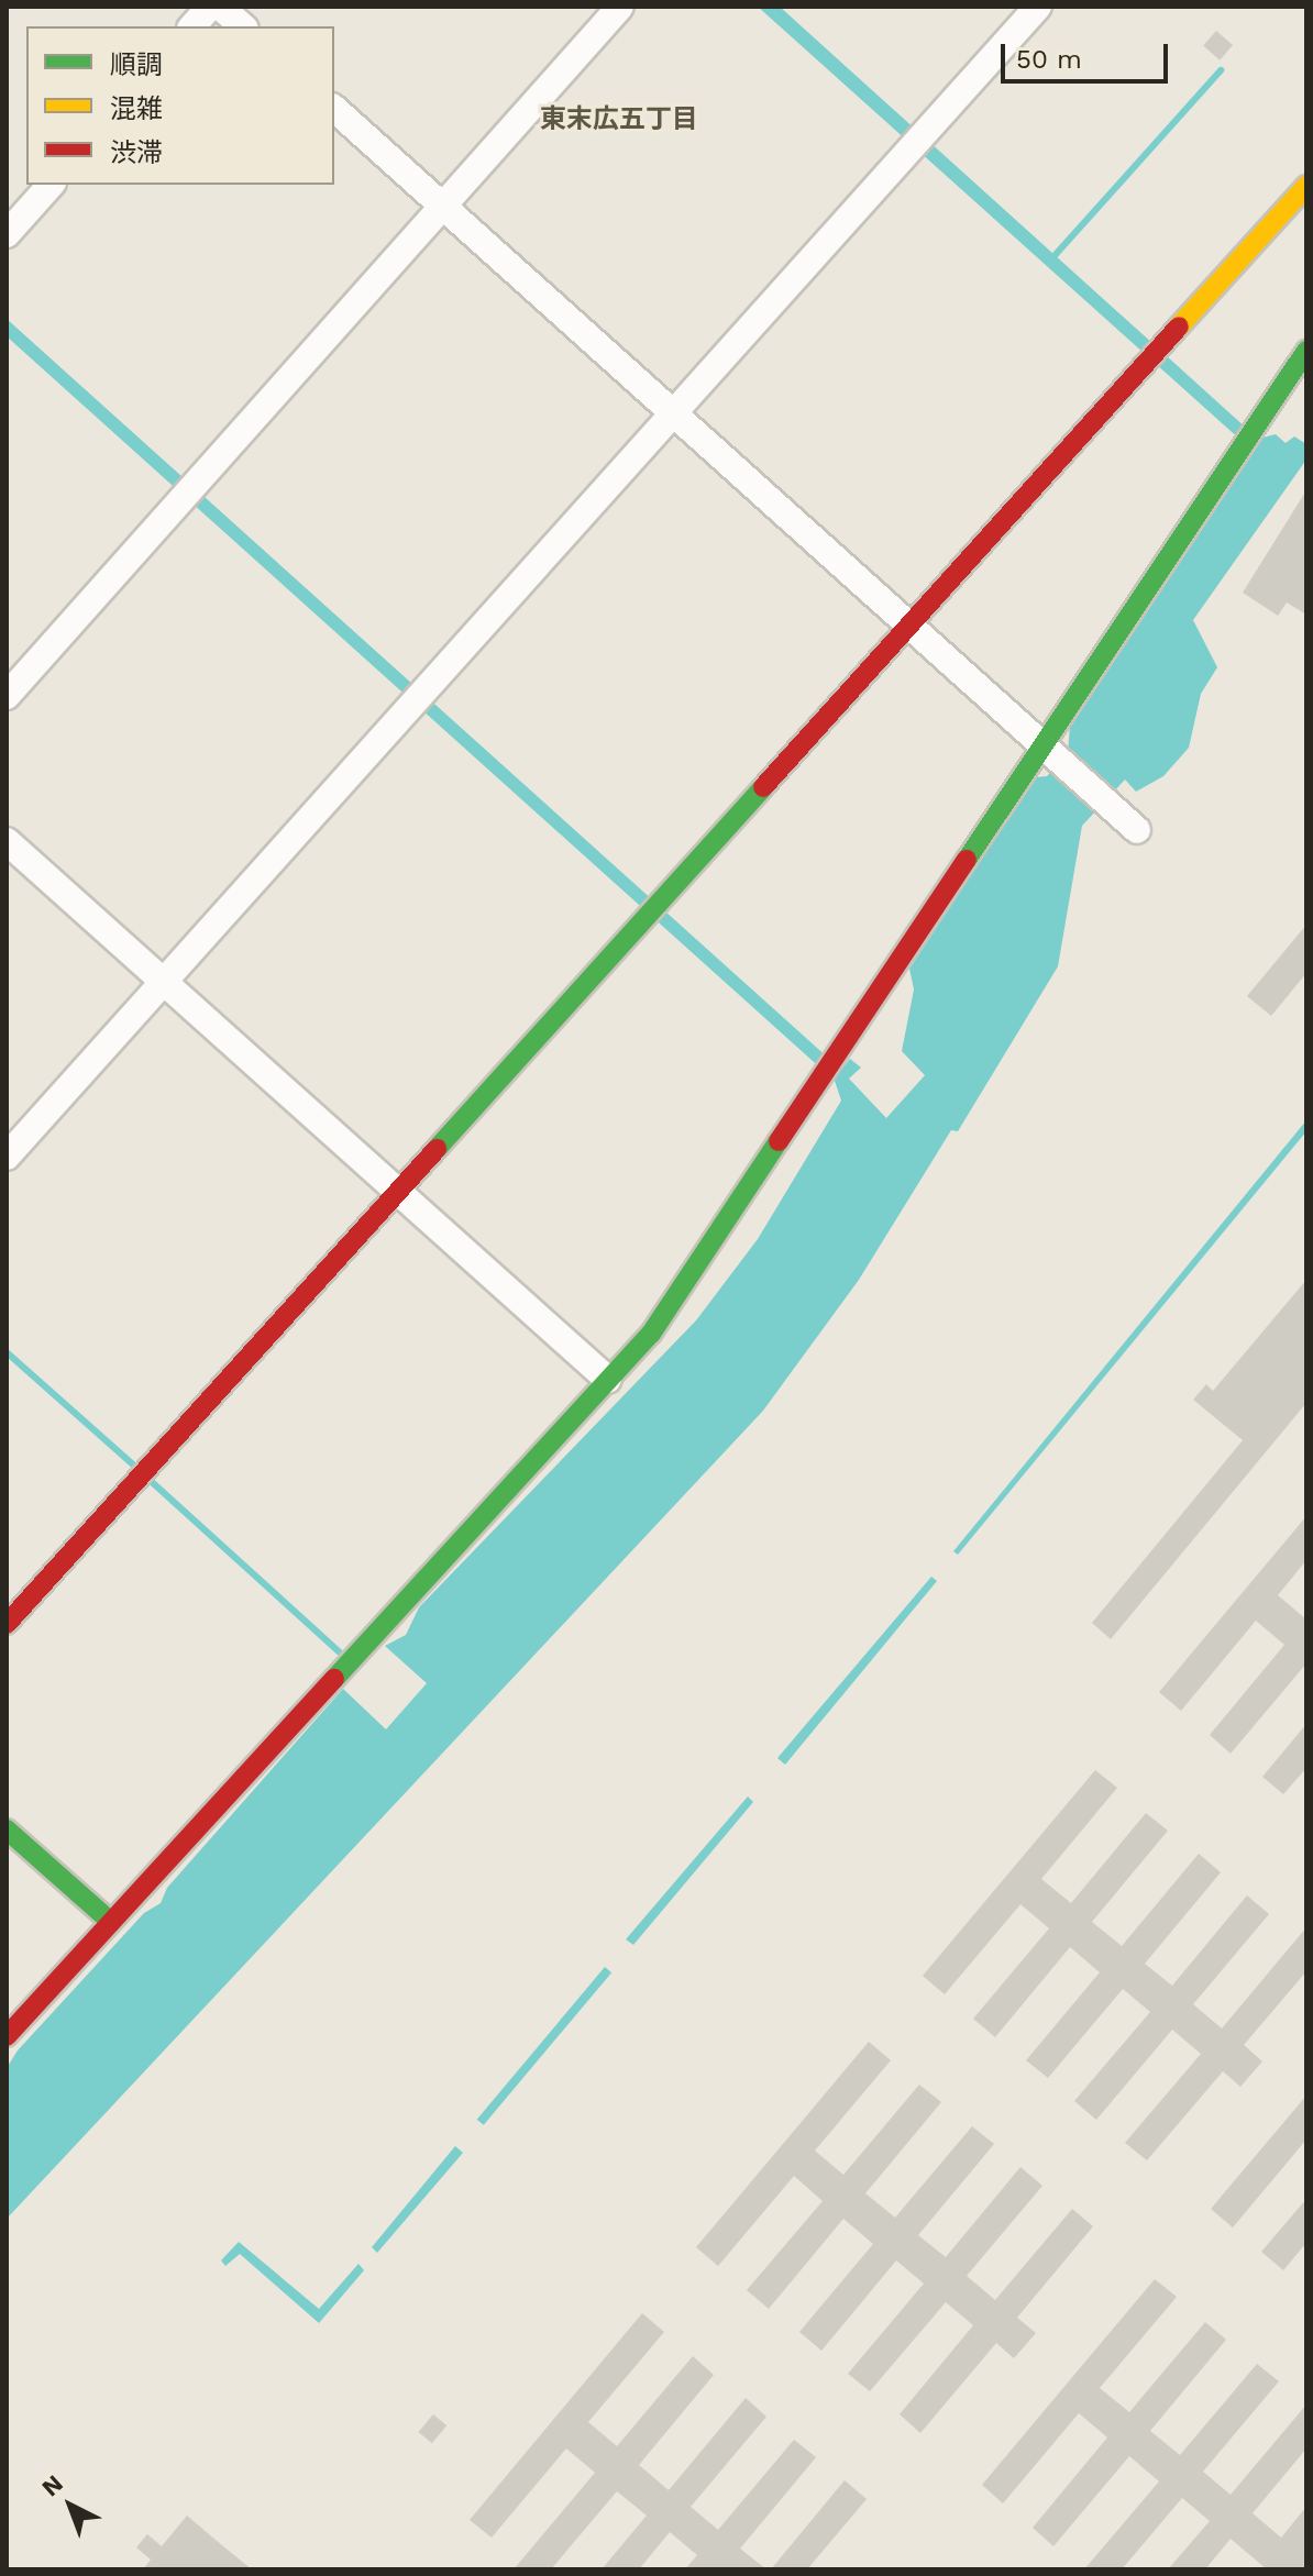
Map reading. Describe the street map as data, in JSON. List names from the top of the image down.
{
  "districts": ["東末広五丁目"],
  "legend": ["順調", "混雑", "渋滞"],
  "scale_bar": "50 m",
  "north": "top left"
}
